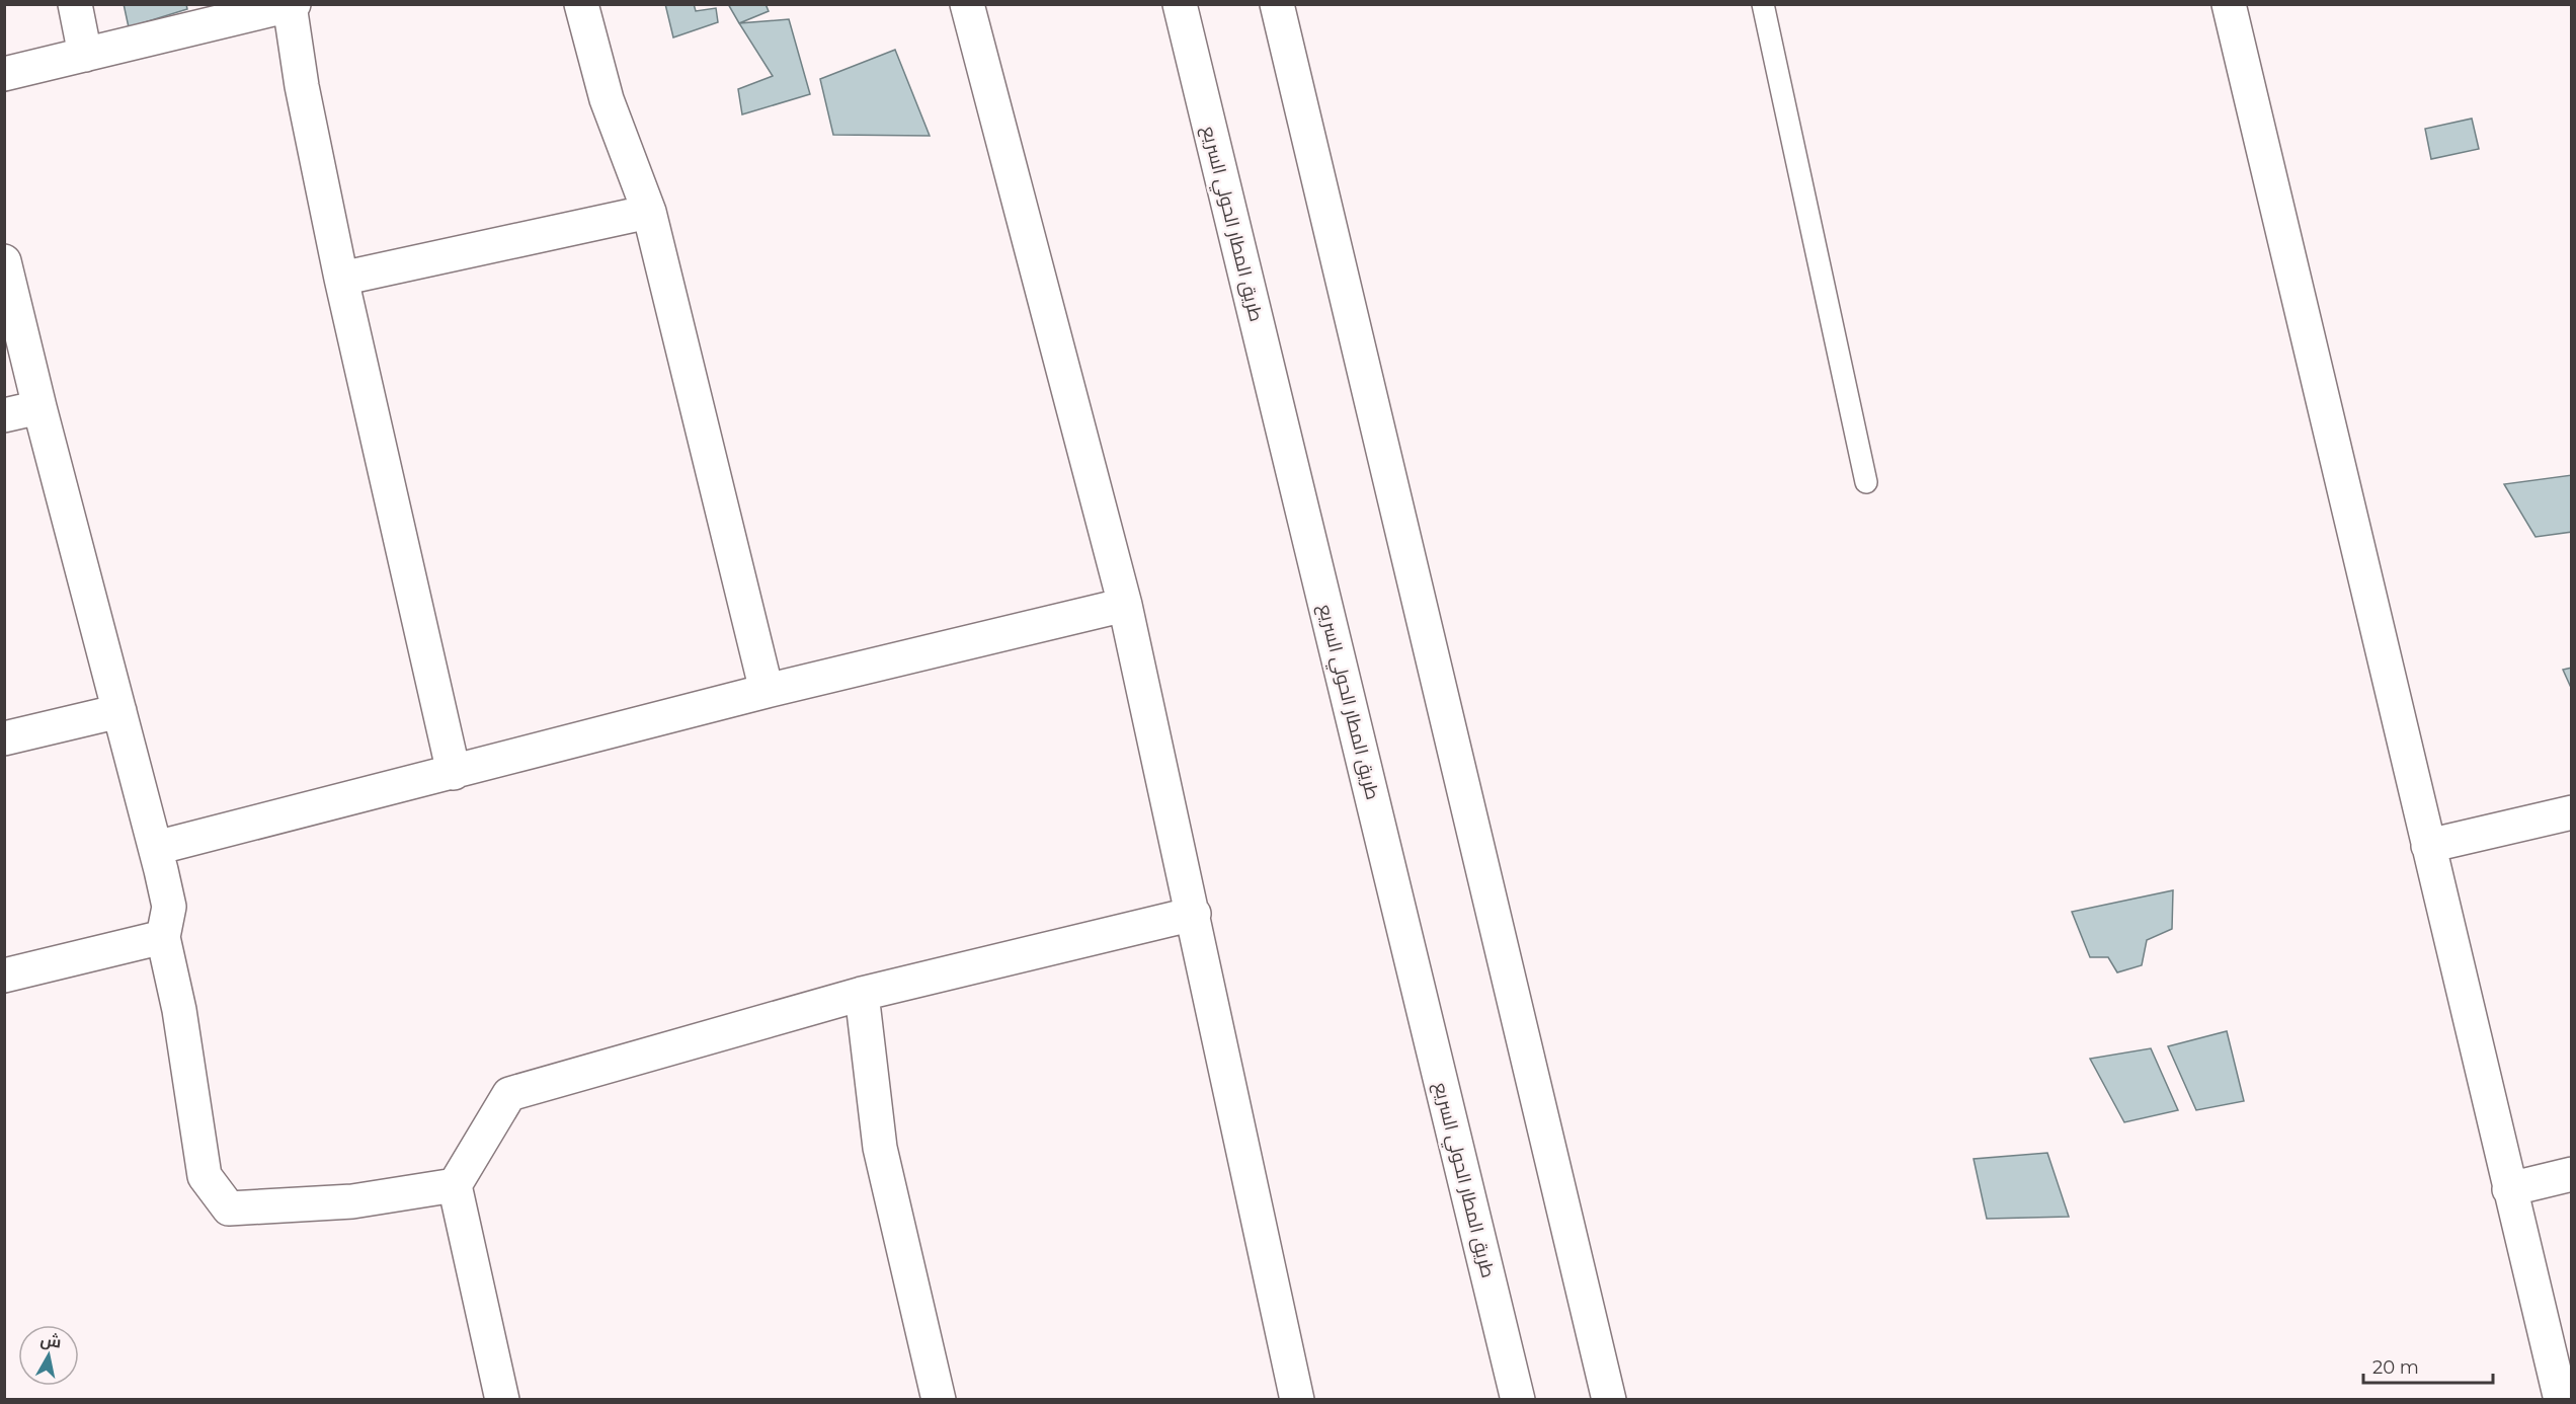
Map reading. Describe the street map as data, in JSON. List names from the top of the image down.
{
  "streets": {
    "main road": ["طريق المطار الحولي السريع"]
  },
  "scale_bar": "20 m",
  "north": "top"
}
